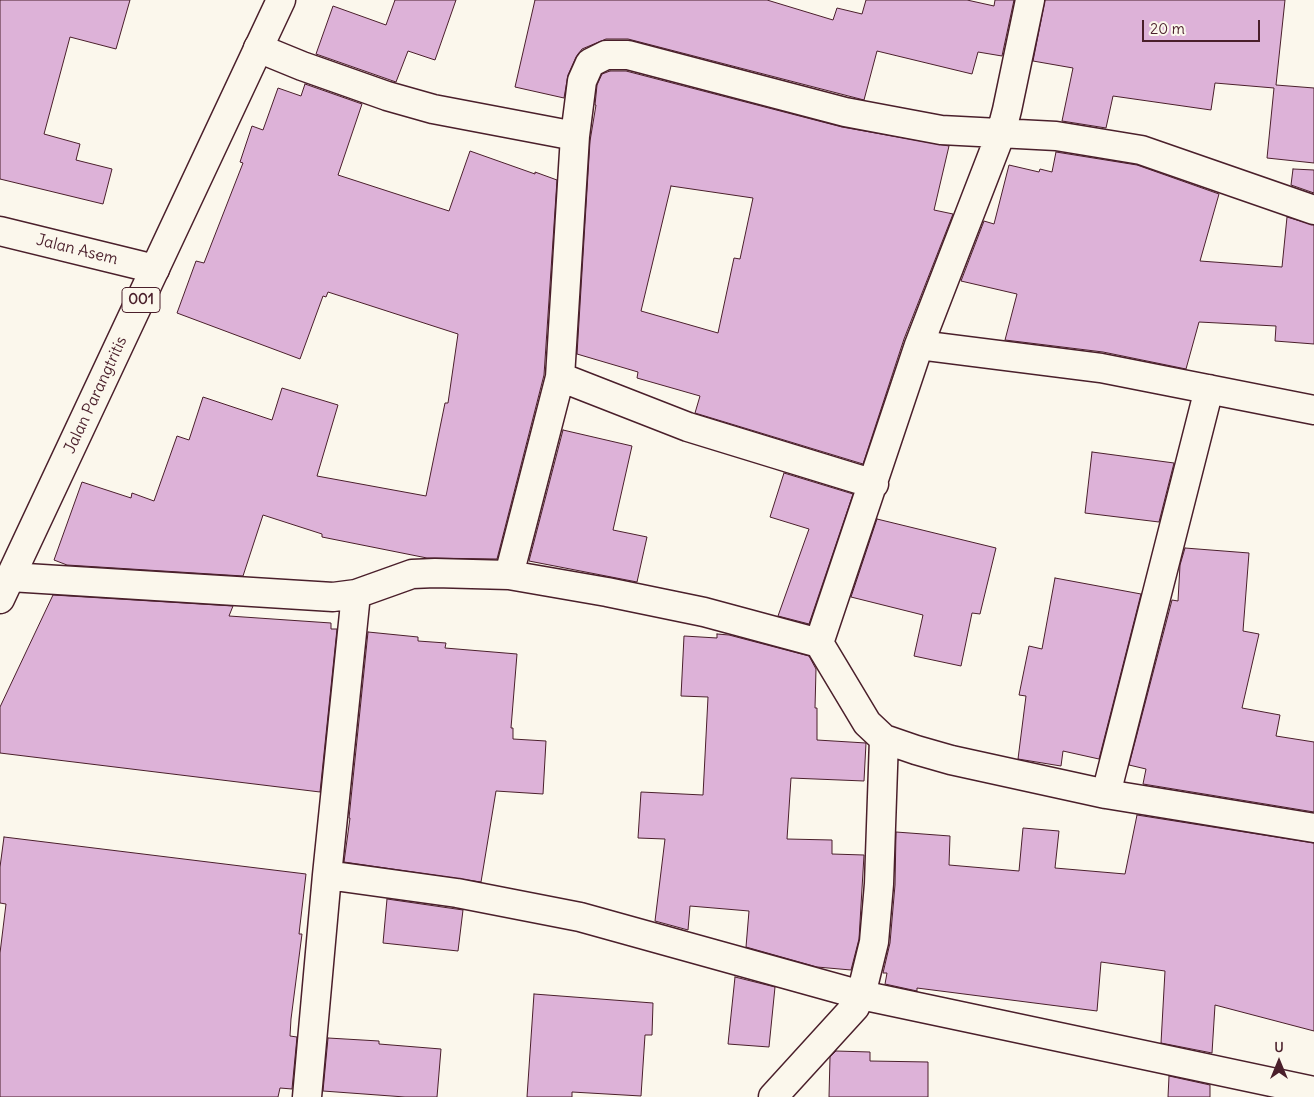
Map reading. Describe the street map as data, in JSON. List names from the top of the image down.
{
  "streets": {
    "street": ["Jalan Asem", "001", "Jalan Parangtritis"]
  },
  "crossings": [
    ["Jalan Asem", "Jalan Parangtritis"]
  ],
  "scale_bar": "20 m",
  "north": "top"
}
